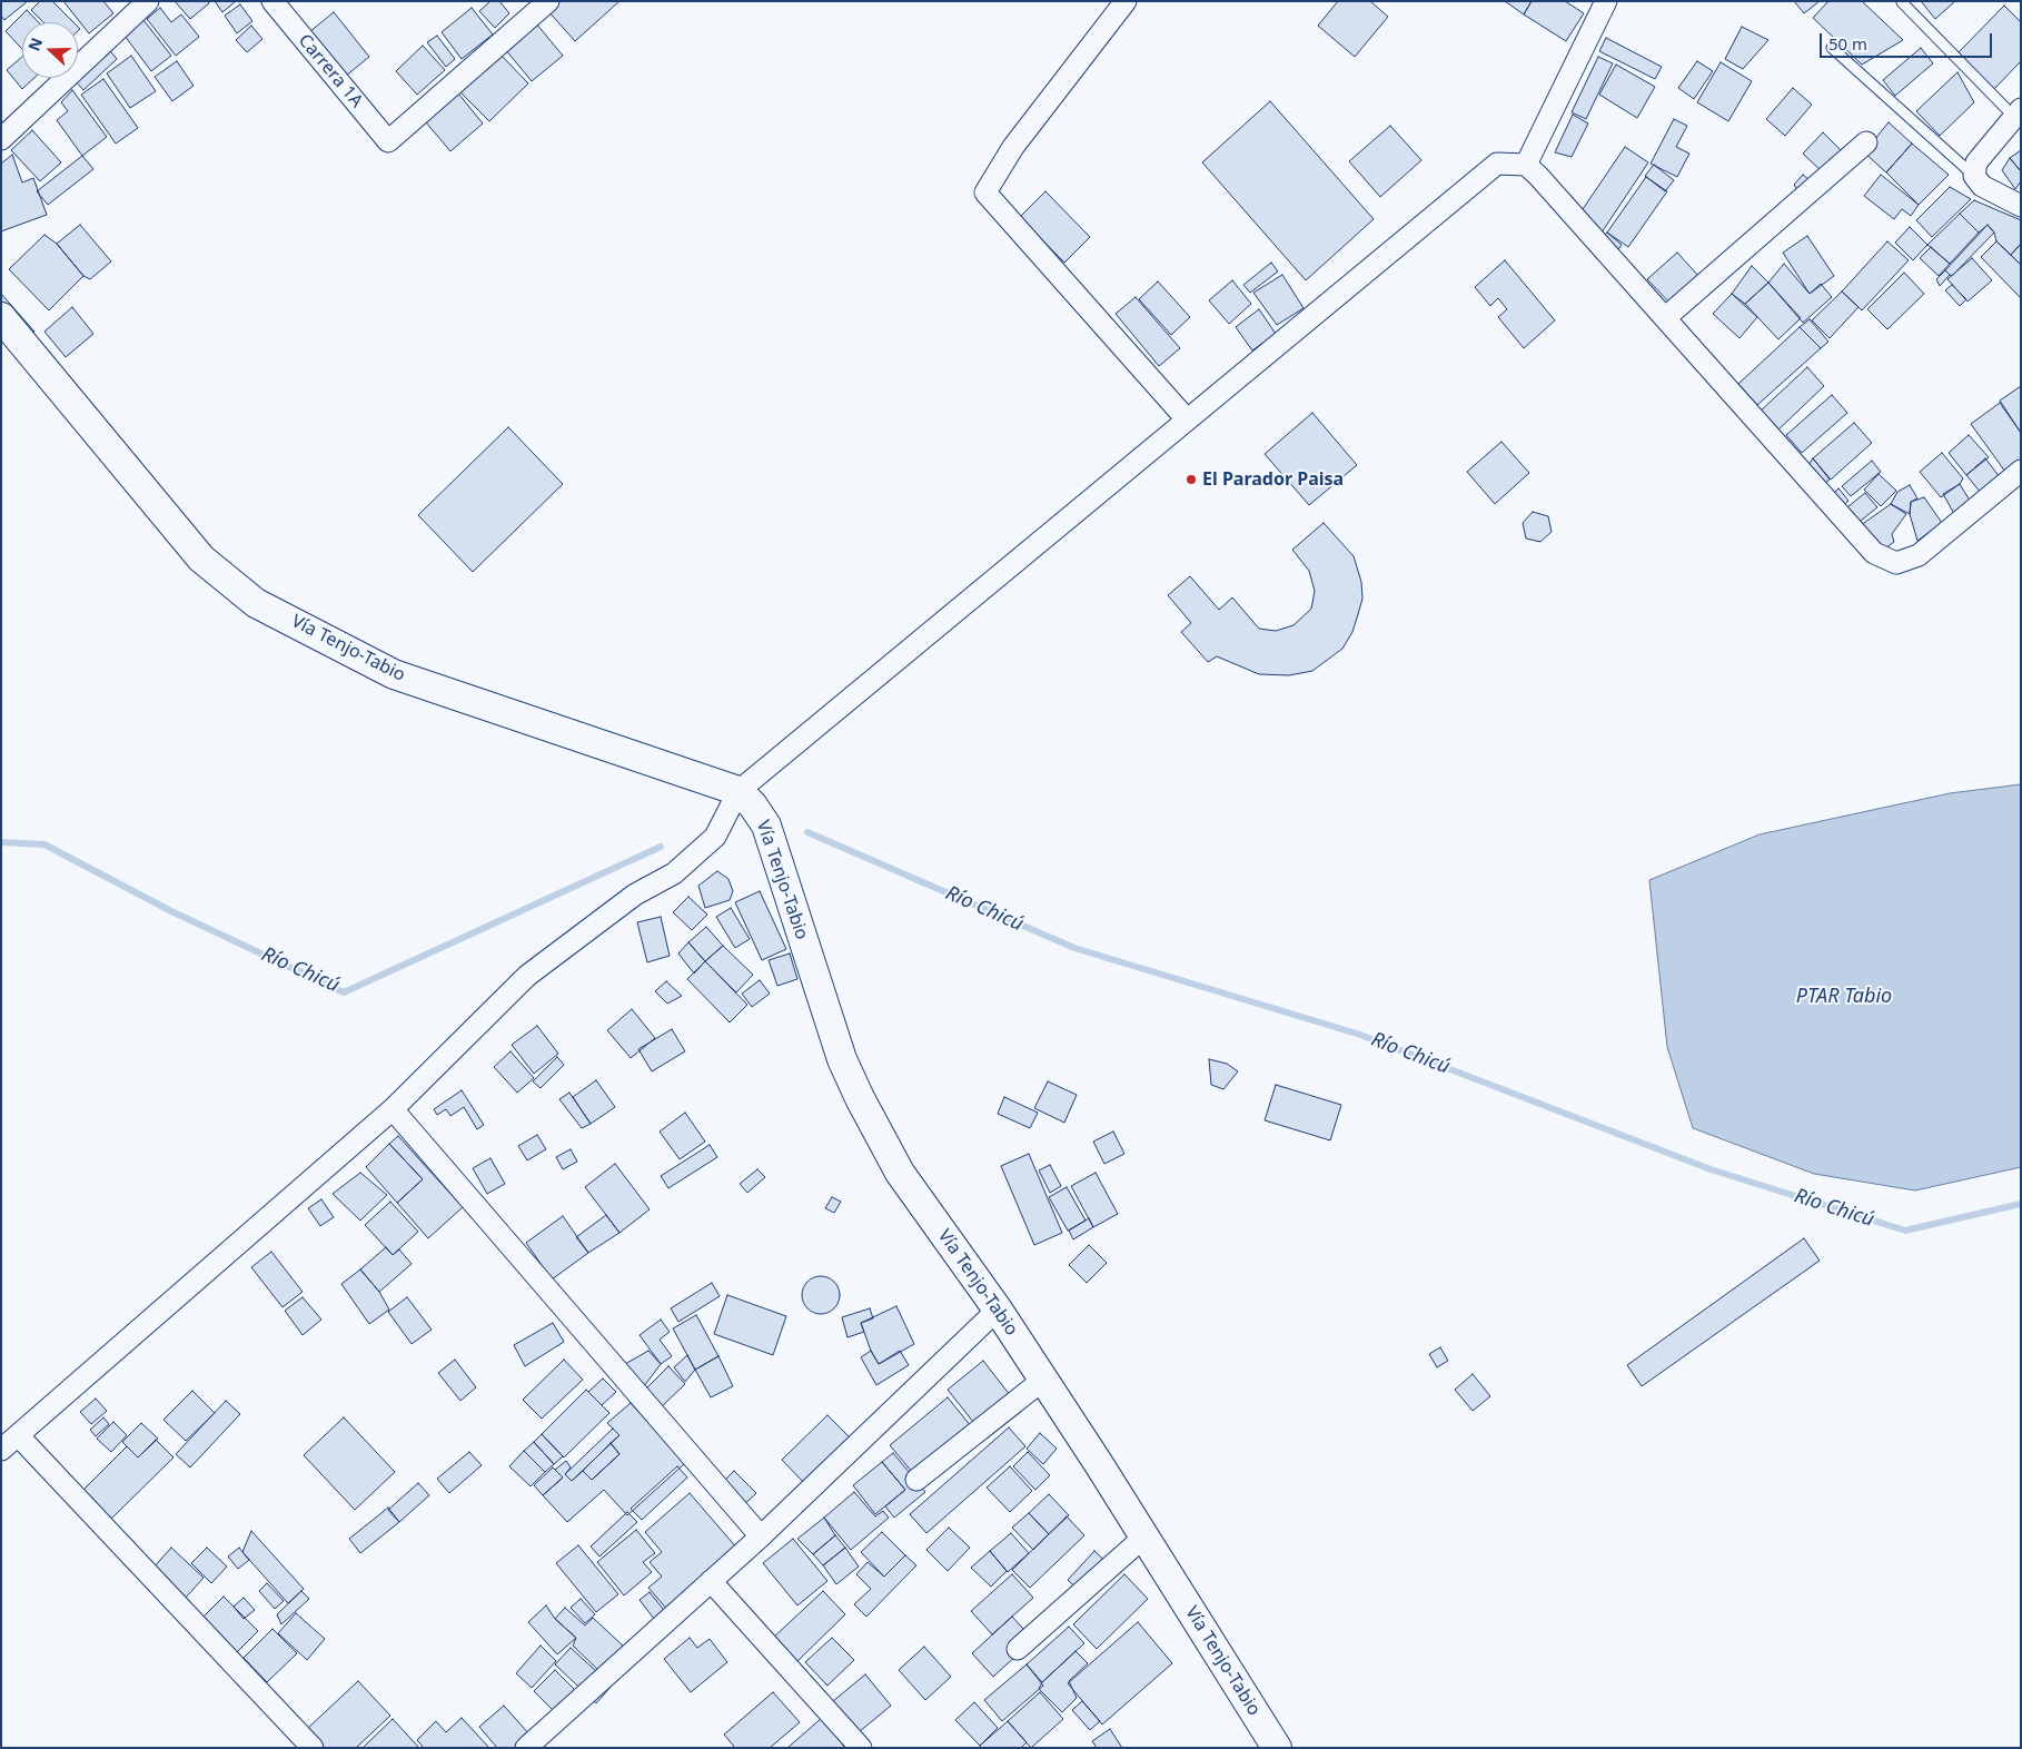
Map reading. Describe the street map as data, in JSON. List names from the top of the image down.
{
  "streets": {
    "main road": ["Vía Tenjo-Tabio"],
    "street": ["Carrera 1A"]
  },
  "water": ["Río Chicú", "PTAR Tabio"],
  "places": ["El Parador Paisa"],
  "scale_bar": "50 m",
  "north": "left"
}
